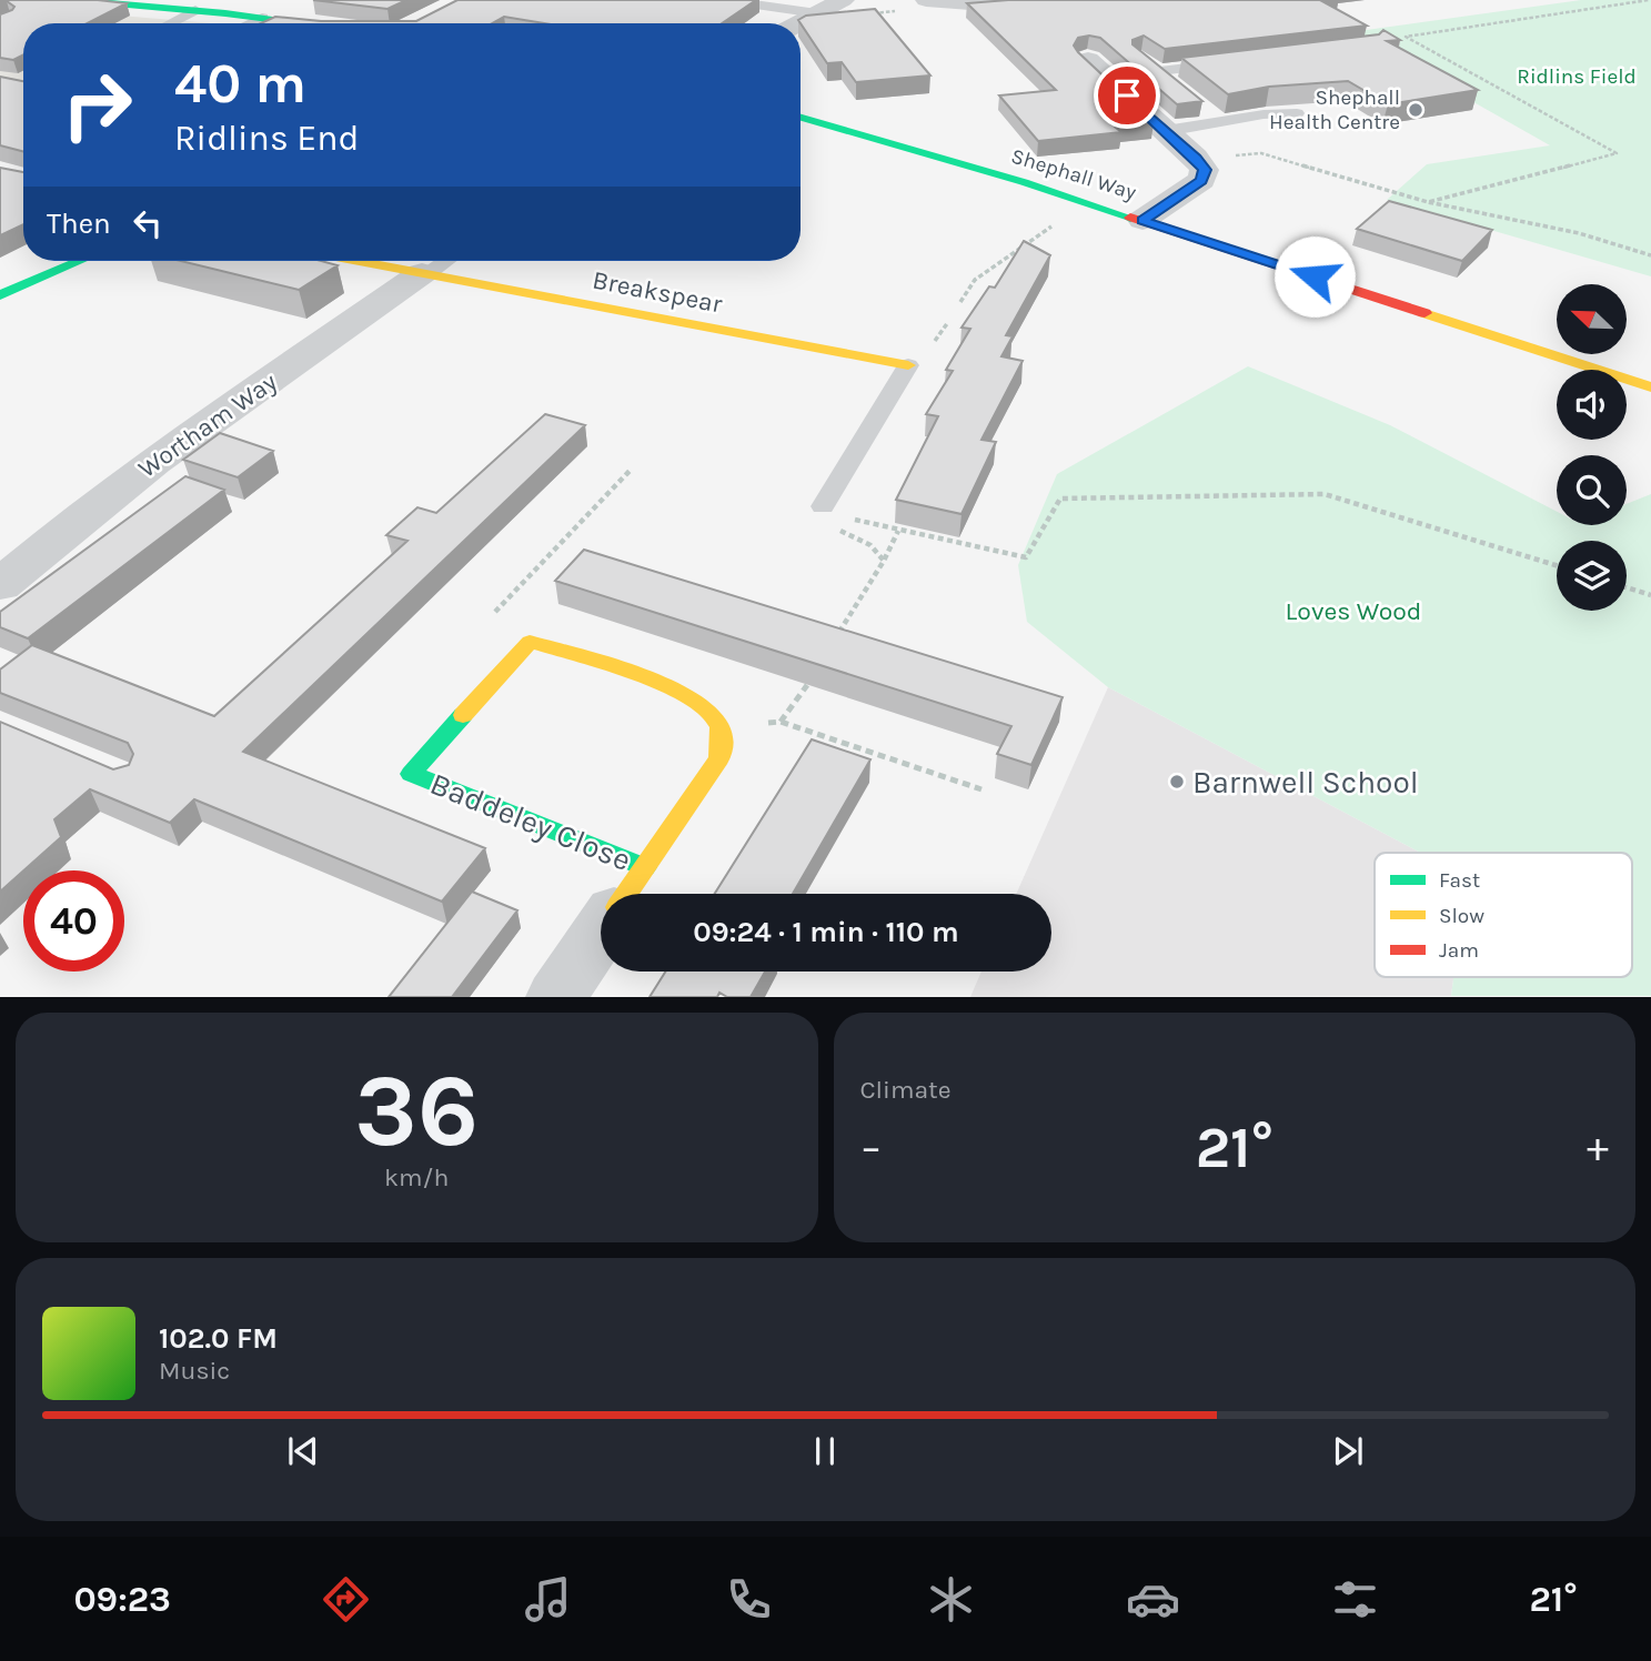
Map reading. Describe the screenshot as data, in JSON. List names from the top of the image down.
{
  "streets": {
    "street": [
      "Shephall Way",
      "Breakspear",
      "Wortham Way",
      "Baddeley Close"
    ]
  },
  "crossings": [
    ["Breakspear", "Wortham Way"]
  ],
  "parks": ["Ridlins Field", "Loves Wood"],
  "places": ["Shephall Health Centre", "Barnwell School"],
  "legend": ["Fast", "Slow", "Jam"],
  "north": "top left",
  "page": {
    "turn": ["40 m", "Ridlins End"],
    "then": "Then",
    "limit": "40",
    "trip": "09:24 · 1 min · 110 m",
    "tile": [
      ["36", "km/h"],
      "Climate"
    ],
    "heat": ["−", "21°", "+"],
    "song": ["102.0 FM", "Music"],
    "tabs": ["09:23", "21°"]
  }
}
